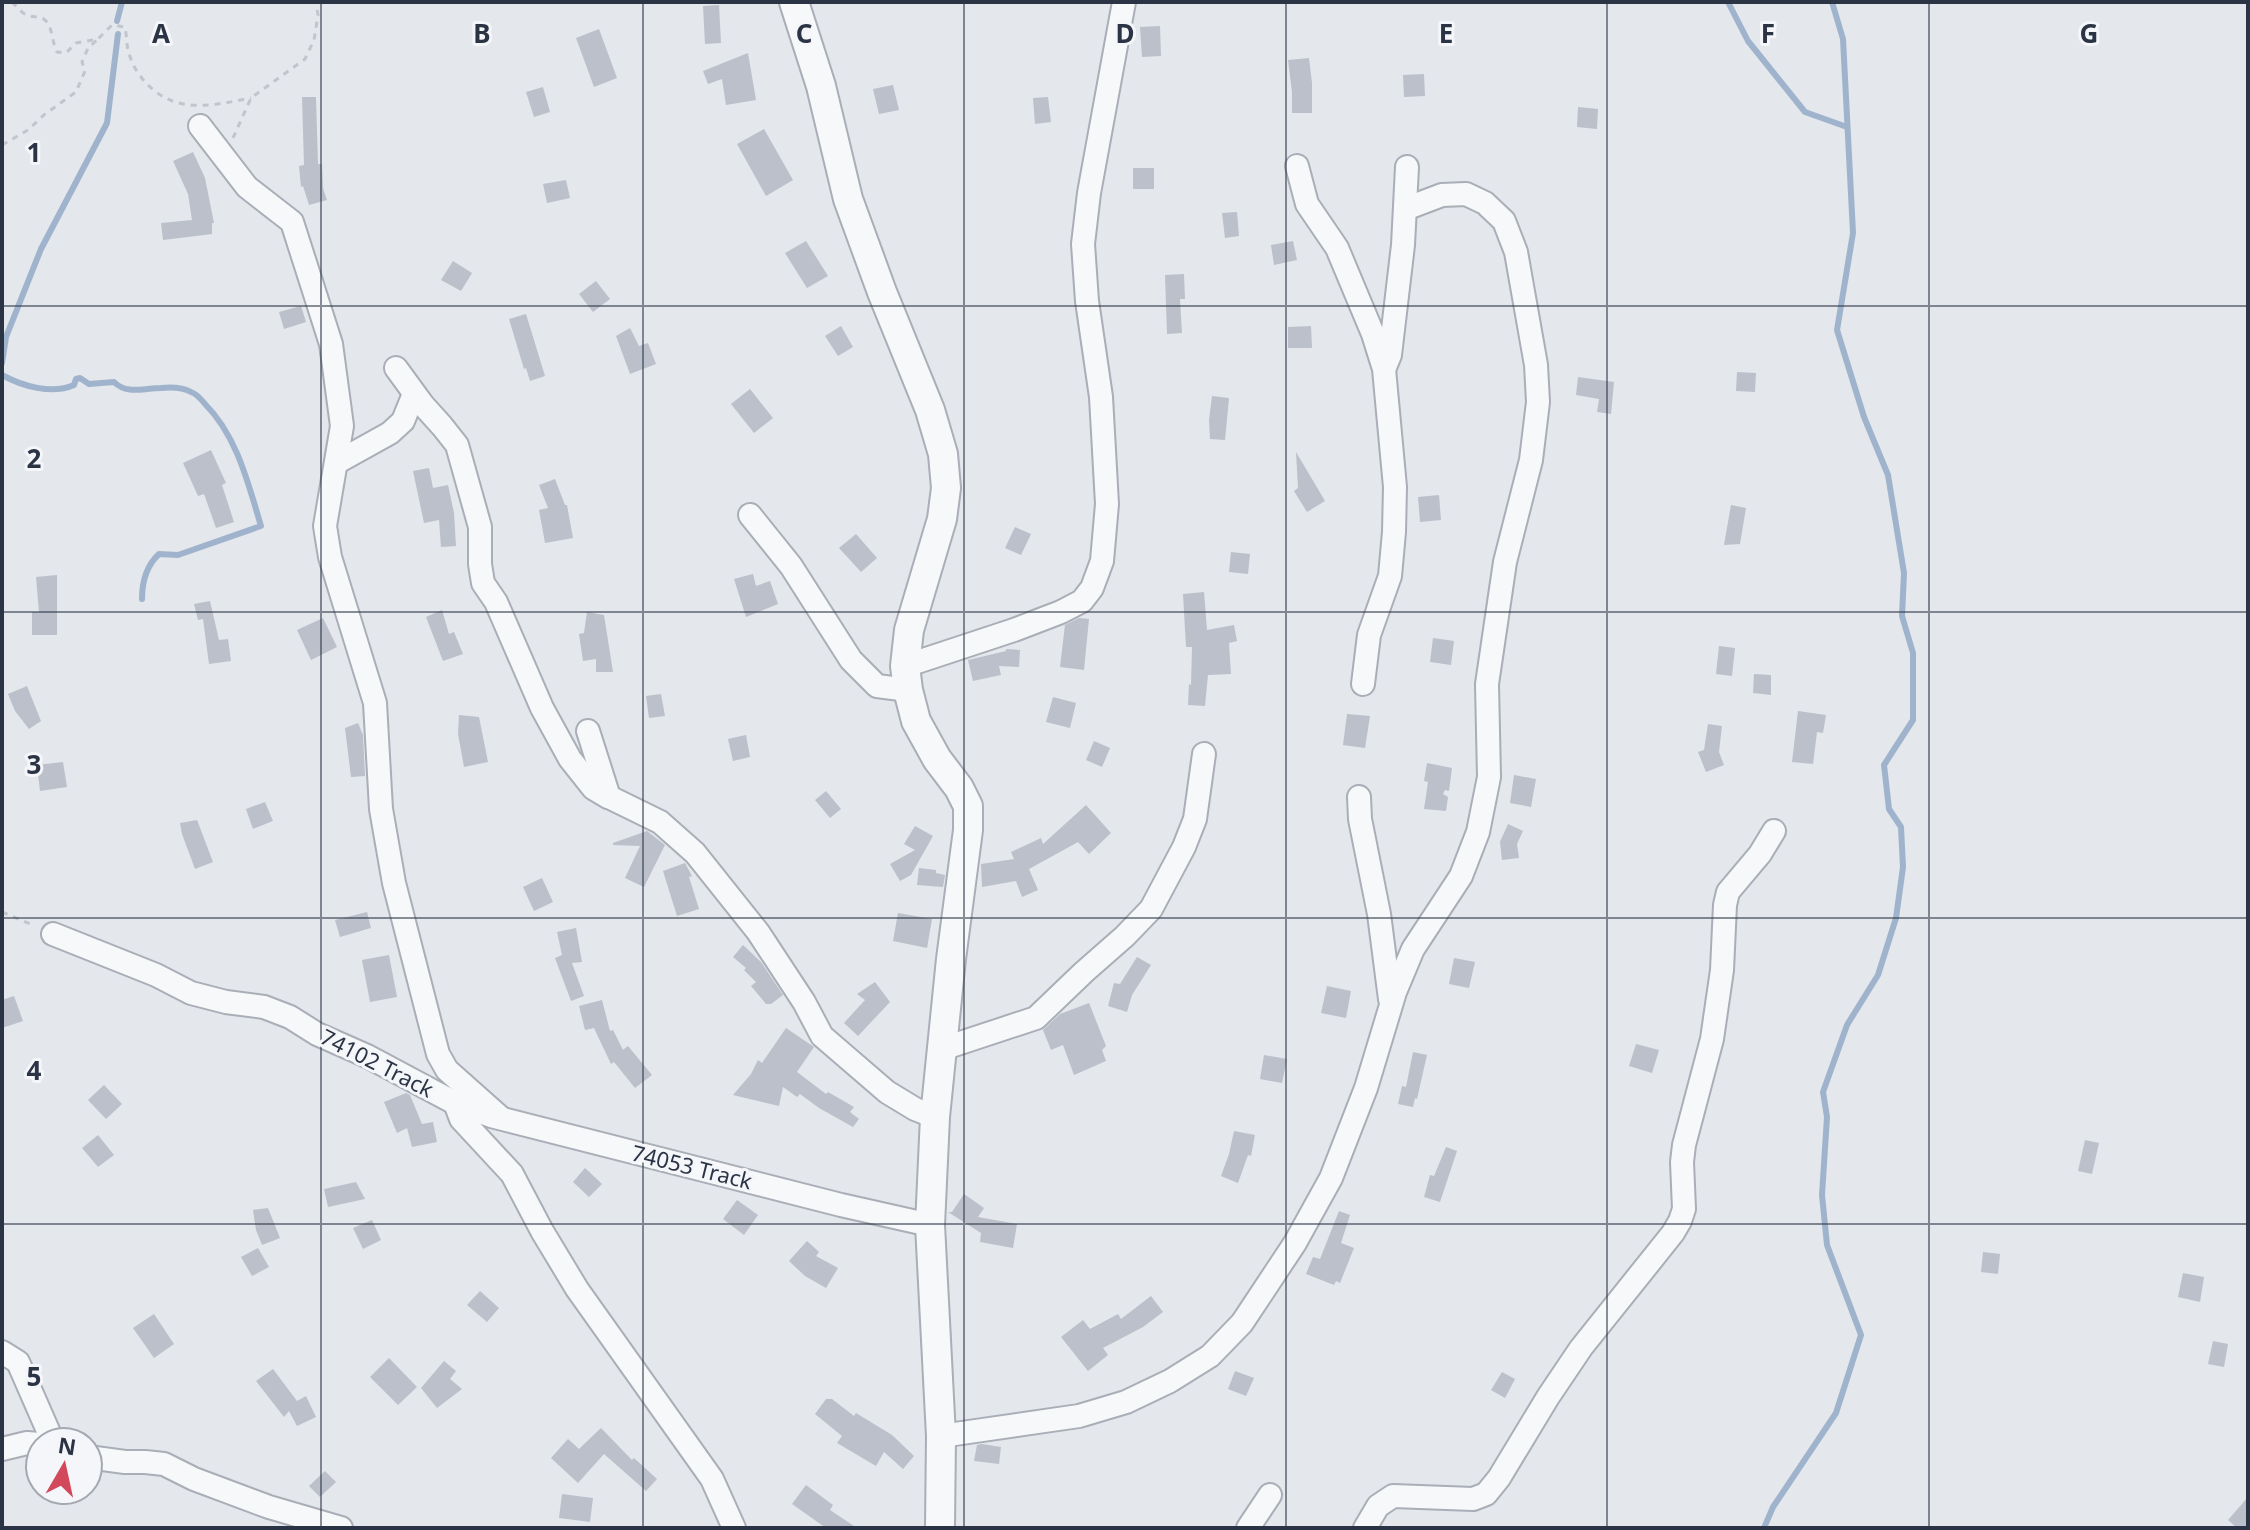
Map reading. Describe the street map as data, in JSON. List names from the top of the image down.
{
  "streets": {
    "street": ["74102 Track", "74053 Track"]
  },
  "crossings": [
    ["74102 Track", "74053 Track"]
  ],
  "north": "top",
  "grid": {
    "columns": [
      "A",
      "B",
      "C",
      "D",
      "E",
      "F",
      "G"
    ],
    "rows": [
      "1",
      "2",
      "3",
      "4",
      "5"
    ]
  }
}
